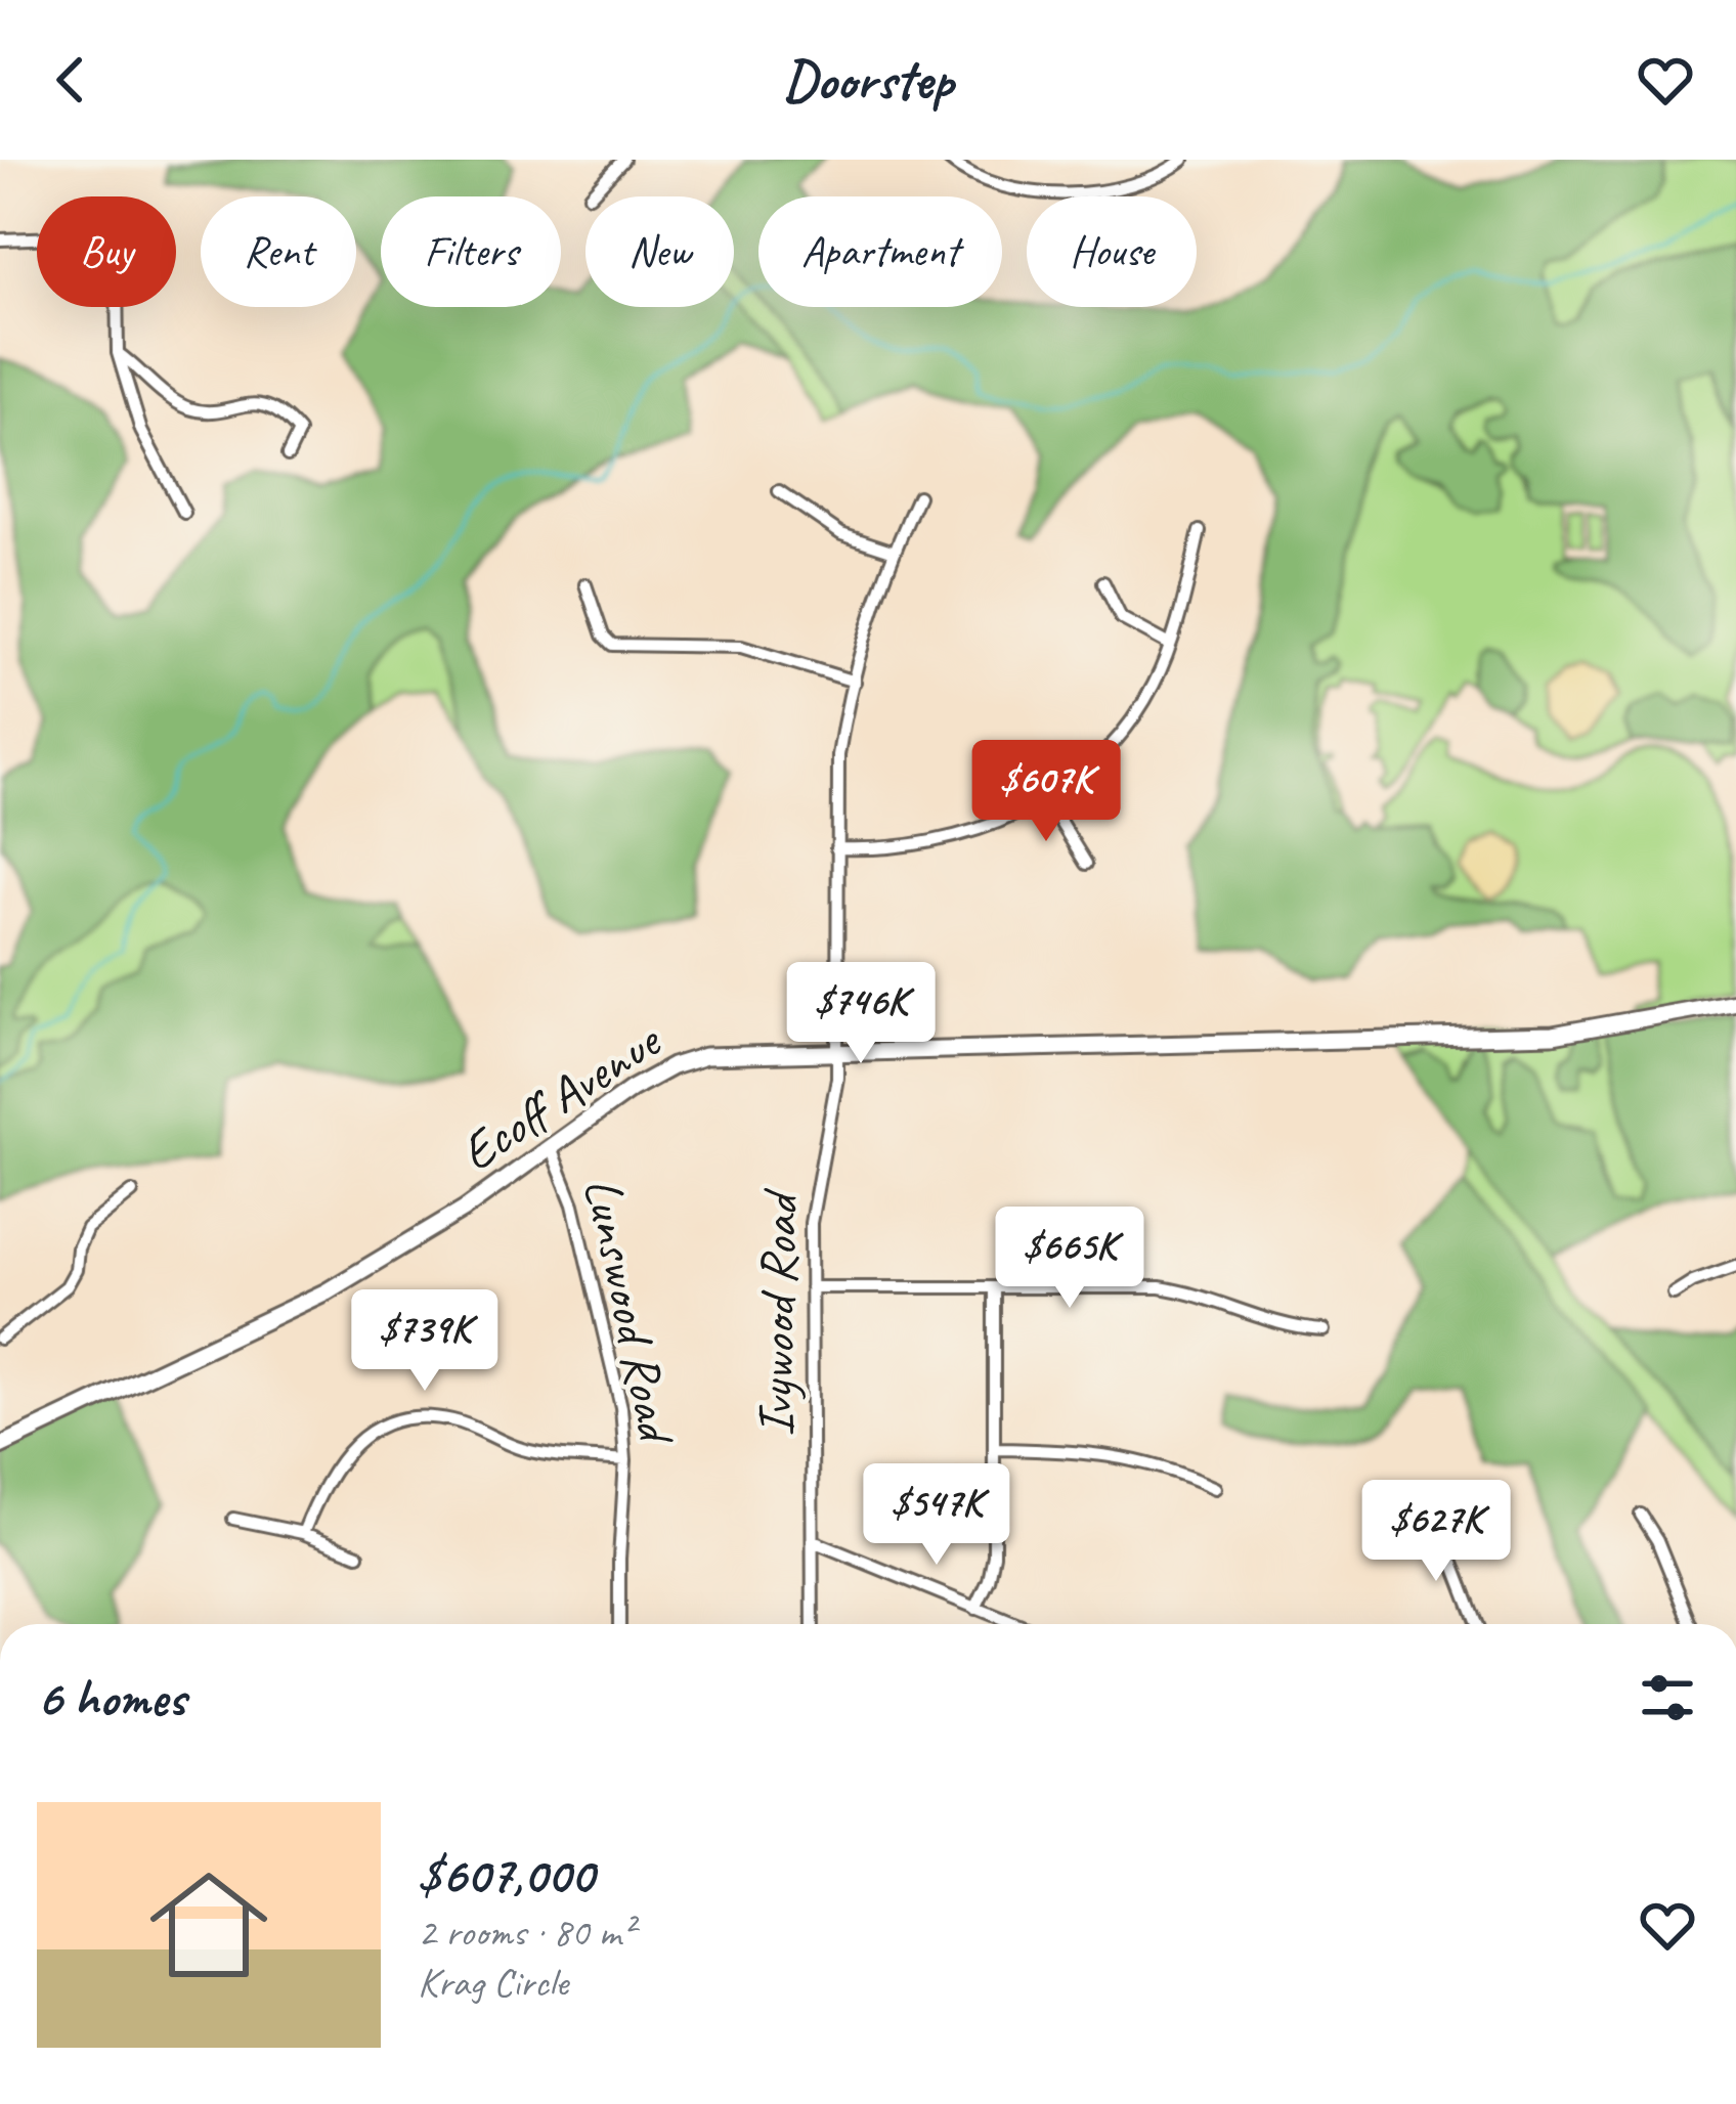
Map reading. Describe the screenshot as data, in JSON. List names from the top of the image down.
{
  "streets": {
    "street": ["Ecoff Avenue", "Lunswood Road", "Ivywood Road"]
  },
  "crossings": [
    ["Ecoff Avenue", "Lunswood Road"],
    ["Ecoff Avenue", "Ivywood Road"]
  ],
  "page": {
    "header": "Doorstep",
    "chip": [
      "Buy",
      "Rent",
      "Filters",
      "New",
      "Apartment",
      "House"
    ],
    "price": [
      "$607K",
      "$746K",
      "$665K",
      "$739K",
      "$547K",
      "$627K"
    ],
    "heading": "6 homes",
    "list": [
      {
        "name": "$607,000",
        "note": "2 rooms · 80 m² · Krag Circle"
      }
    ]
  }
}
